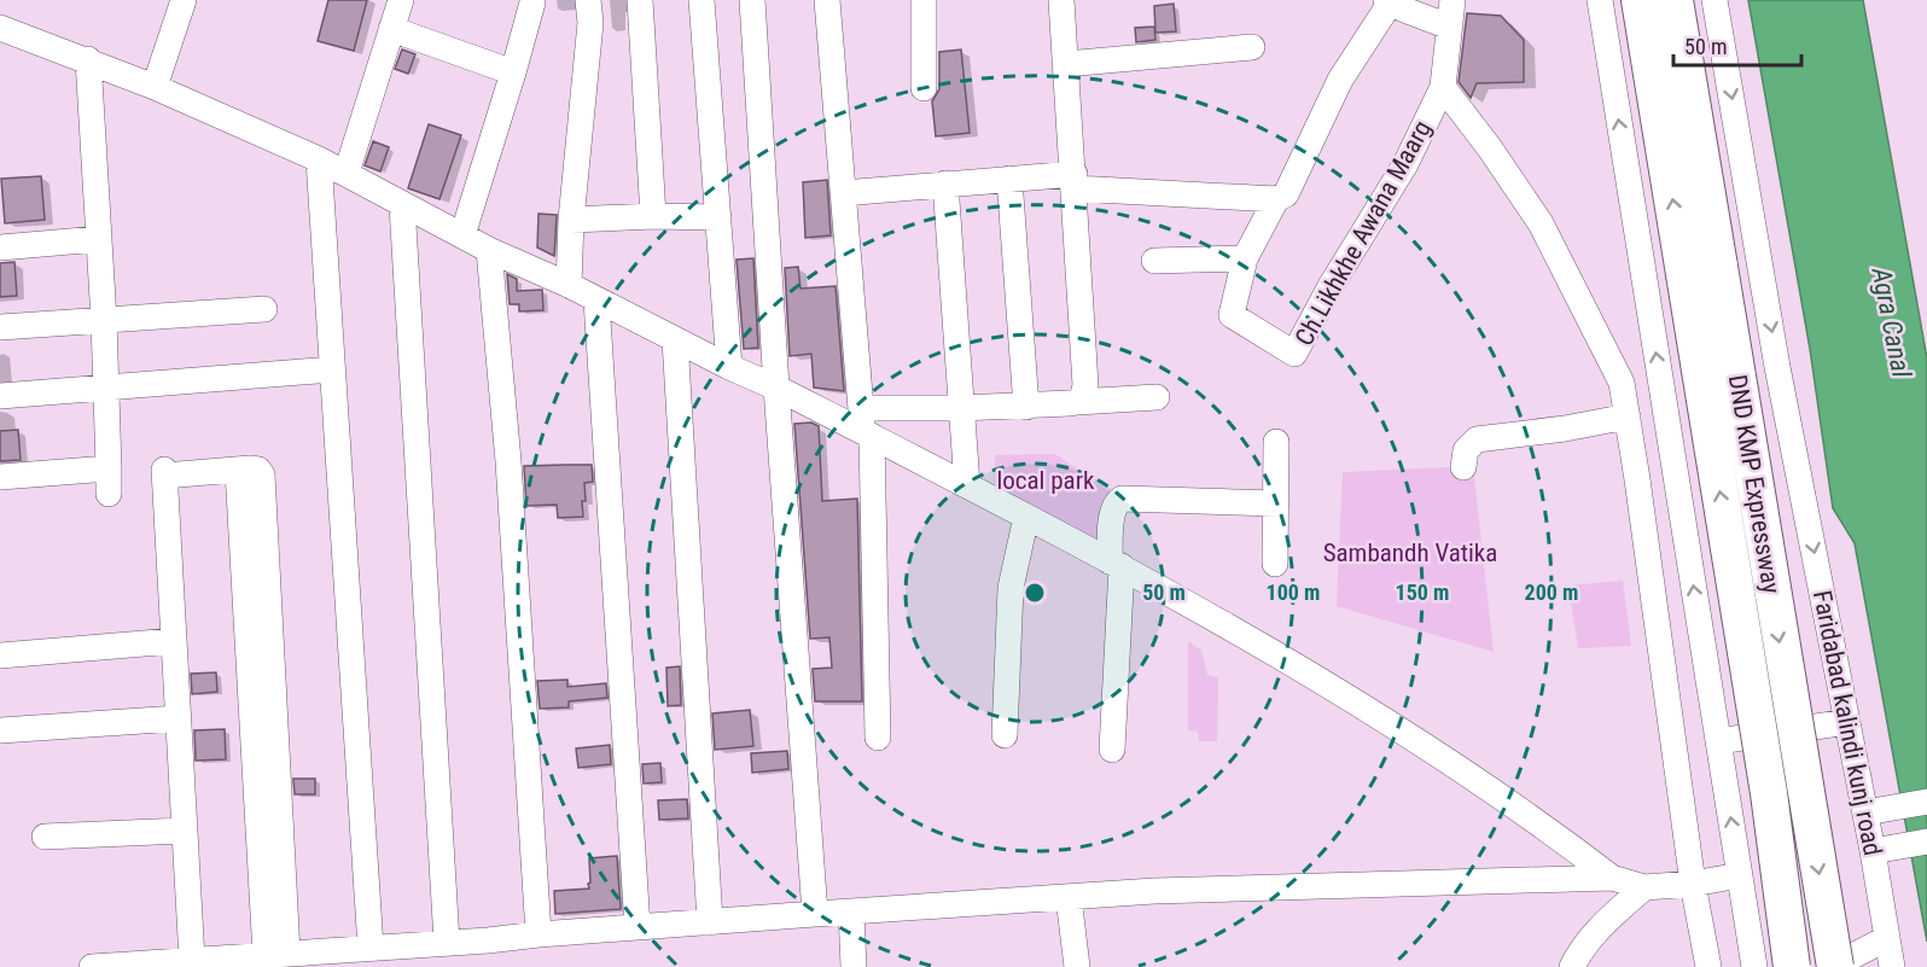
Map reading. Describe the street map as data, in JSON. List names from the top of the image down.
{
  "streets": {
    "highway": ["DND KMP Expressway"],
    "street": ["Ch.Likhkhe Awana Maarg", "Faridabad kalindi kunj road"]
  },
  "water": ["Agra Canal"],
  "parks": ["local park", "Sambandh Vatika"],
  "scale_bar": "50 m",
  "rings": [
    "50 m",
    "100 m",
    "150 m",
    "200 m"
  ]
}
